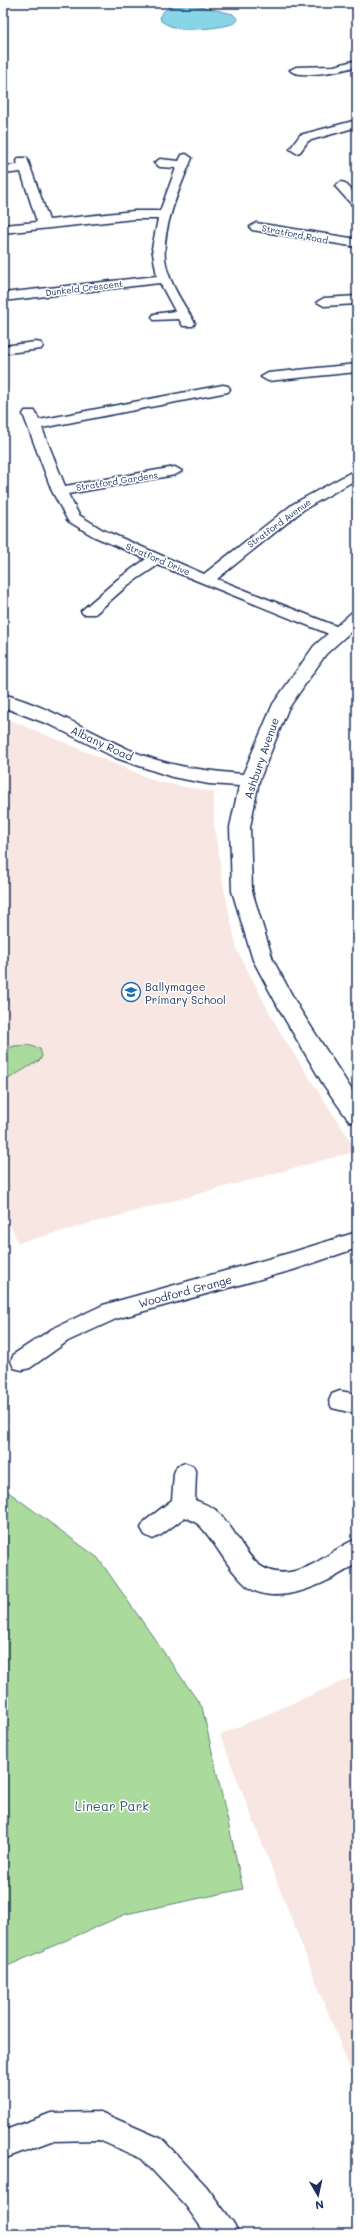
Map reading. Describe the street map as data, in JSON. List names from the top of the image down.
{
  "streets": {
    "street": [
      "Stratford Road",
      "Dunkeld Crescent",
      "Stratford Gardens",
      "Stratford Avenue",
      "Stratford Drive",
      "Albany Road",
      "Ashbury Avenue",
      "Woodford Grange"
    ]
  },
  "crossings": [
    ["Stratford Gardens", "Stratford Drive"],
    ["Stratford Avenue", "Stratford Drive"],
    ["Stratford Drive", "Ashbury Avenue"],
    ["Albany Road", "Ashbury Avenue"]
  ],
  "parks": ["Linear Park"],
  "places": {
    "school or university": ["Ballymagee Primary School"]
  },
  "north": "bottom"
}
